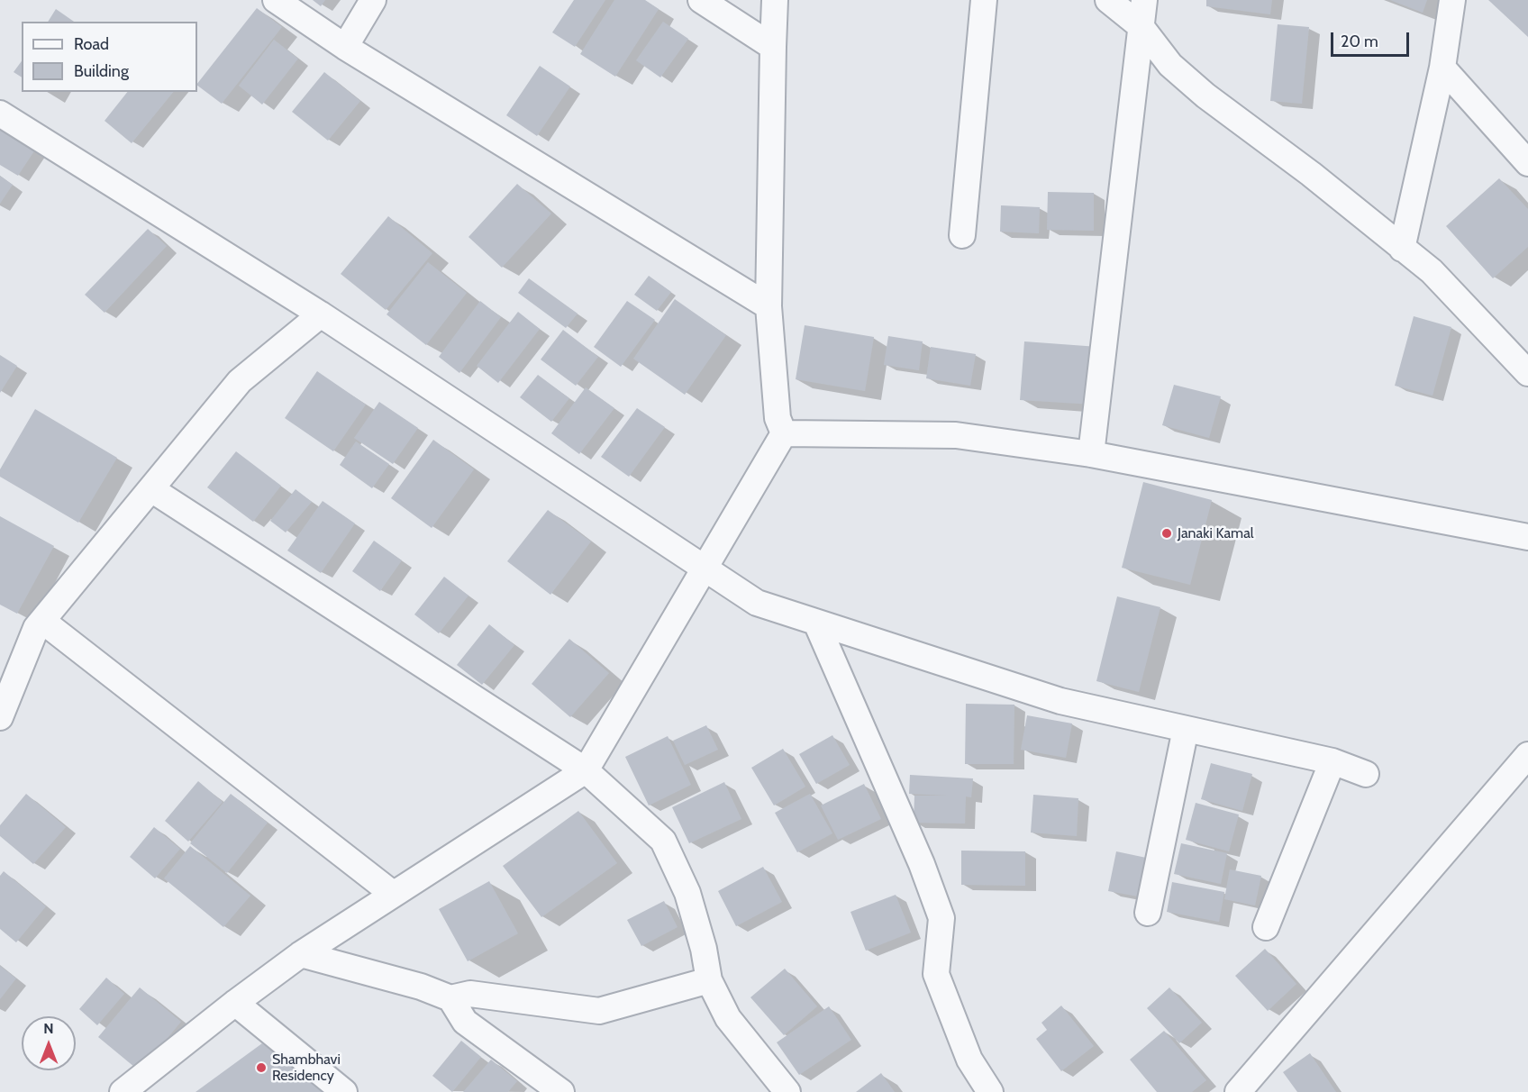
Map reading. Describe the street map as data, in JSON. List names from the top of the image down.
{
  "places": ["Janaki Kamal", "Shambhavi Residency"],
  "legend": ["Road", "Building"],
  "scale_bar": "20 m",
  "north": "top"
}
